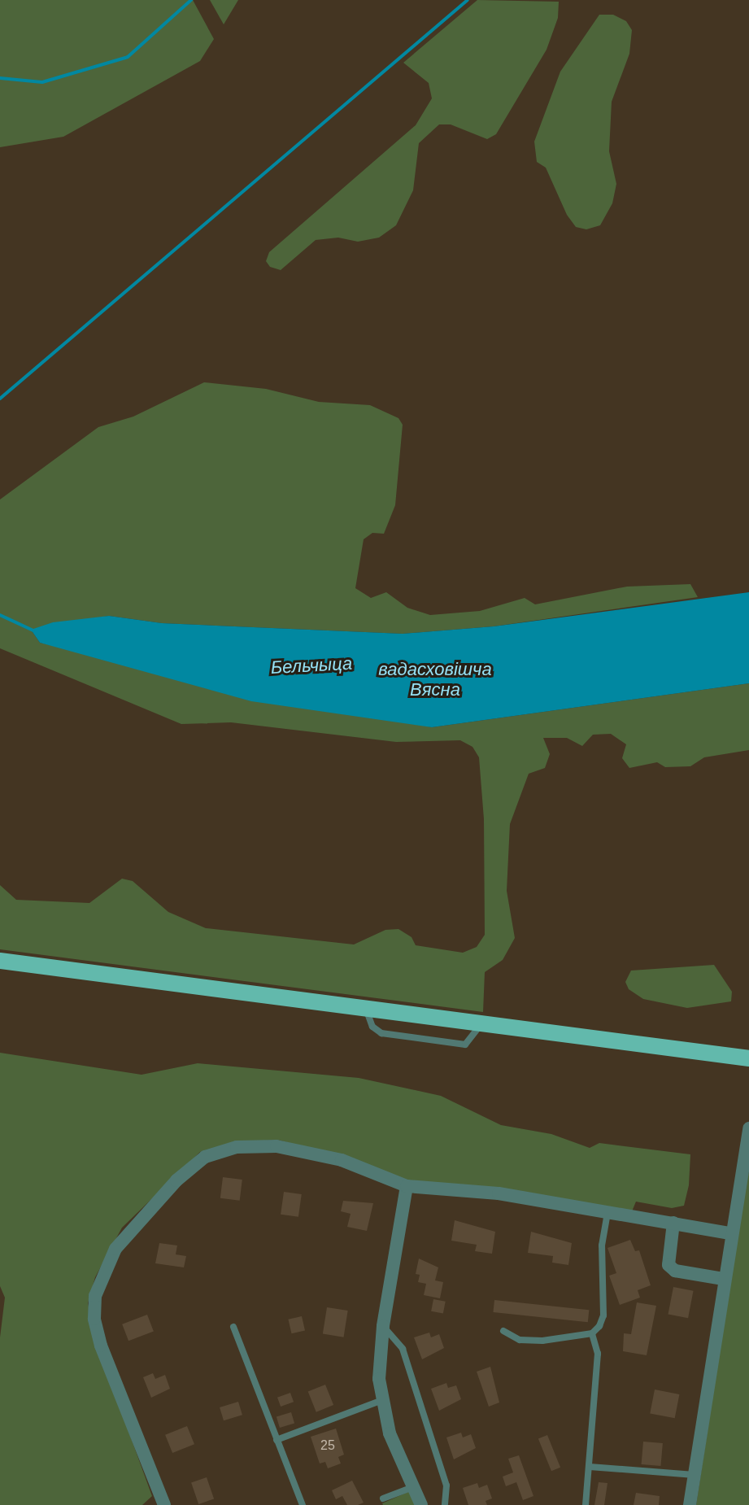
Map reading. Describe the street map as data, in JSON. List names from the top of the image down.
{
  "water": ["Бельчыца", "вадасховішча Вясна"],
  "house_numbers": ["25"]
}
